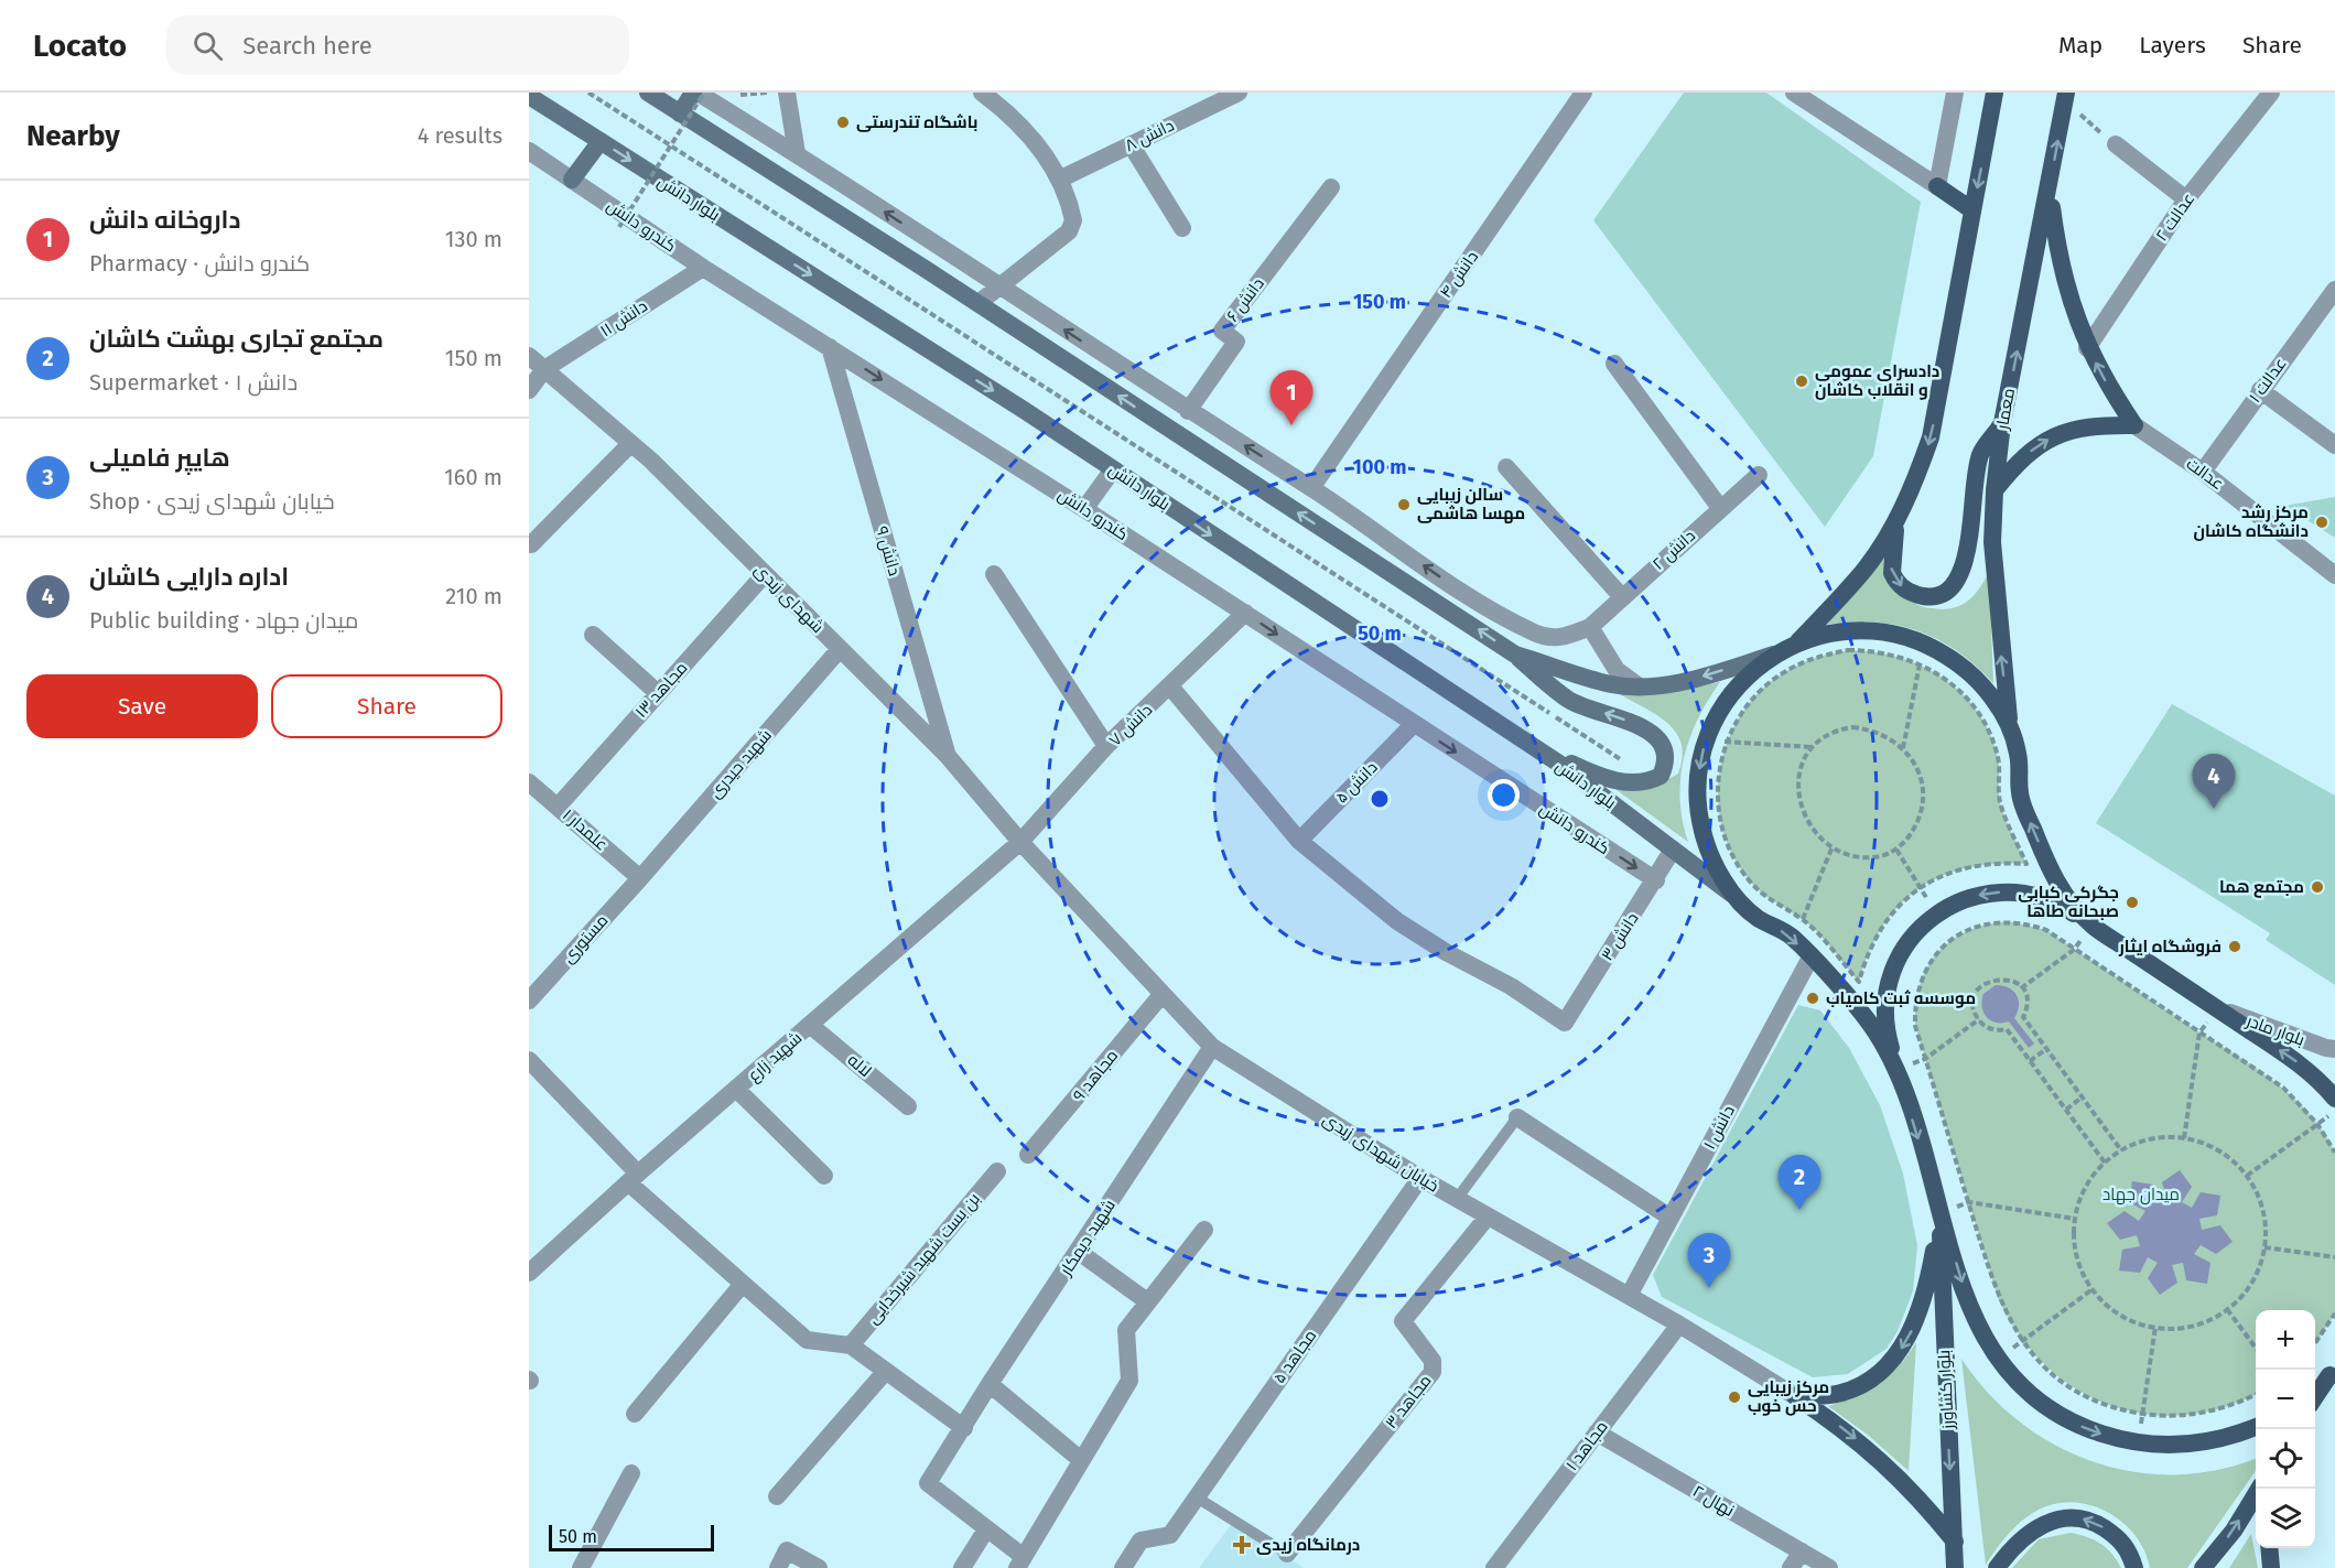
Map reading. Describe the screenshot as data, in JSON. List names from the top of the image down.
{
  "streets": {
    "main road": ["بلوار دانش", "معمار", "بلوار کشاورز"],
    "street": [
      "دانش ۸",
      "عدالت ۲",
      "کندرو دانش",
      "دانش ۴",
      "دانش ۶",
      "دانش ۱۱",
      "عدالت ۱",
      "عدالت",
      "دانش ۲",
      "دانش ۹",
      "شهدای زیدی",
      "مجاهد ۱۳",
      "دانش ۷",
      "شهید حیدری",
      "دانش ۵",
      "علمدار ۱",
      "دانش ۳",
      "مستوری",
      "بلوار مادر",
      "شهید زارع",
      "لاله",
      "مجاهد ۹",
      "دانش ۱",
      "خیابان شهدای زیدی",
      "شهید دیمکار",
      "بن بست شهید شیرخدایی",
      "مجاهد ۵",
      "مجاهد ۳",
      "مجاهد ۱",
      "نهال ۲"
    ]
  },
  "crossings": [
    ["بلوار دانش", "دانش ۳"],
    ["کندرو دانش", "دانش ۱۱"],
    ["کندرو دانش", "دانش ۹"],
    ["کندرو دانش", "دانش ۷"],
    ["کندرو دانش", "دانش ۵"],
    ["کندرو دانش", "دانش ۳"],
    ["دانش ۱۱", "شهدای زیدی"],
    ["عدالت ۱", "عدالت"],
    ["دانش ۹", "شهدای زیدی"],
    ["شهدای زیدی", "مجاهد ۱۳"],
    ["شهدای زیدی", "دانش ۷"],
    ["شهدای زیدی", "شهید حیدری"],
    ["شهدای زیدی", "شهید زارع"],
    ["شهدای زیدی", "خیابان شهدای زیدی"],
    ["مجاهد ۱۳", "علمدار ۱"],
    ["دانش ۷", "شهید زارع"],
    ["دانش ۷", "خیابان شهدای زیدی"],
    ["شهید حیدری", "علمدار ۱"],
    ["شهید حیدری", "مستوری"],
    ["دانش ۵", "دانش ۳"],
    ["علمدار ۱", "مستوری"],
    ["شهید زارع", "لاله"],
    ["شهید زارع", "خیابان شهدای زیدی"],
    ["مجاهد ۹", "خیابان شهدای زیدی"],
    ["دانش ۱", "خیابان شهدای زیدی"],
    ["خیابان شهدای زیدی", "شهید دیمکار"],
    ["خیابان شهدای زیدی", "مجاهد ۵"],
    ["خیابان شهدای زیدی", "مجاهد ۳"],
    ["خیابان شهدای زیدی", "مجاهد ۱"],
    ["مجاهد ۱", "نهال ۲"]
  ],
  "parks": ["میدان جهاد"],
  "places": {
    "other": [
      "باشگاه تندرستی",
      "دادسرای عمومی و انقلاب کاشان",
      "سالن زیبایی مهسا هاشمی",
      "مرکز رشد دانشگاه کاشان",
      "مجتمع هما",
      "جگرکی کبابی صبحانه طاها",
      "فروشگاه ایثار",
      "موسسه ثبت کامیاب",
      "مرکز زیبایی حس خوب"
    ],
    "health": ["درمانگاه زیدی"]
  },
  "scale_bar": "50 m",
  "page": {
    "header": "Locato",
    "search": "Search here",
    "nav": ["Map", "Layers", "Share"],
    "heading": ["Nearby", "4 results"],
    "list": [
      {
        "mark": "1",
        "name": "داروخانه دانش",
        "note": "Pharmacy · کندرو دانش",
        "value": "130 m"
      },
      {
        "mark": "2",
        "name": "مجتمع تجاری بهشت کاشان",
        "note": "Supermarket · دانش ۱",
        "value": "150 m"
      },
      {
        "mark": "3",
        "name": "هایپر فامیلی",
        "note": "Shop · خیابان شهدای زیدی",
        "value": "160 m"
      },
      {
        "mark": "4",
        "name": "اداره دارایی کاشان",
        "note": "Public building · میدان جهاد",
        "value": "210 m"
      }
    ],
    "pins": [
      "1",
      "4",
      "2",
      "3"
    ],
    "buttons": ["Save", "Share"],
    "map_buttons": ["+", "−"],
    "scale": "50 m"
  },
  "rings": ["150 m", "100 m", "50 m"]
}
